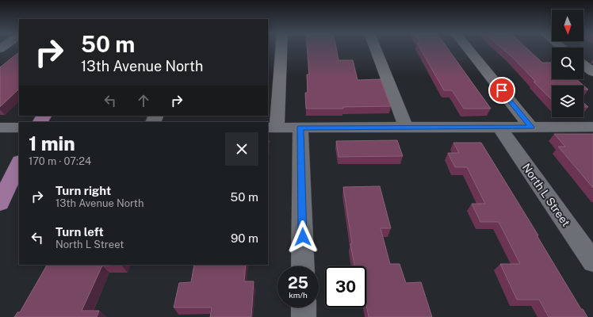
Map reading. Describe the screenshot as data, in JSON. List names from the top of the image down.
{
  "streets": {
    "street": ["North L Street"]
  },
  "north": "bottom",
  "page": {
    "turn": ["50 m", "13th Avenue North"],
    "heading": ["1 min", "170 m · 07:24"],
    "list": [
      {
        "name": "Turn right",
        "note": "13th Avenue North",
        "value": "50 m"
      },
      {
        "name": "Turn left",
        "note": "North L Street",
        "value": "90 m"
      }
    ],
    "speed": "25 km/h",
    "limit": "30"
  }
}
